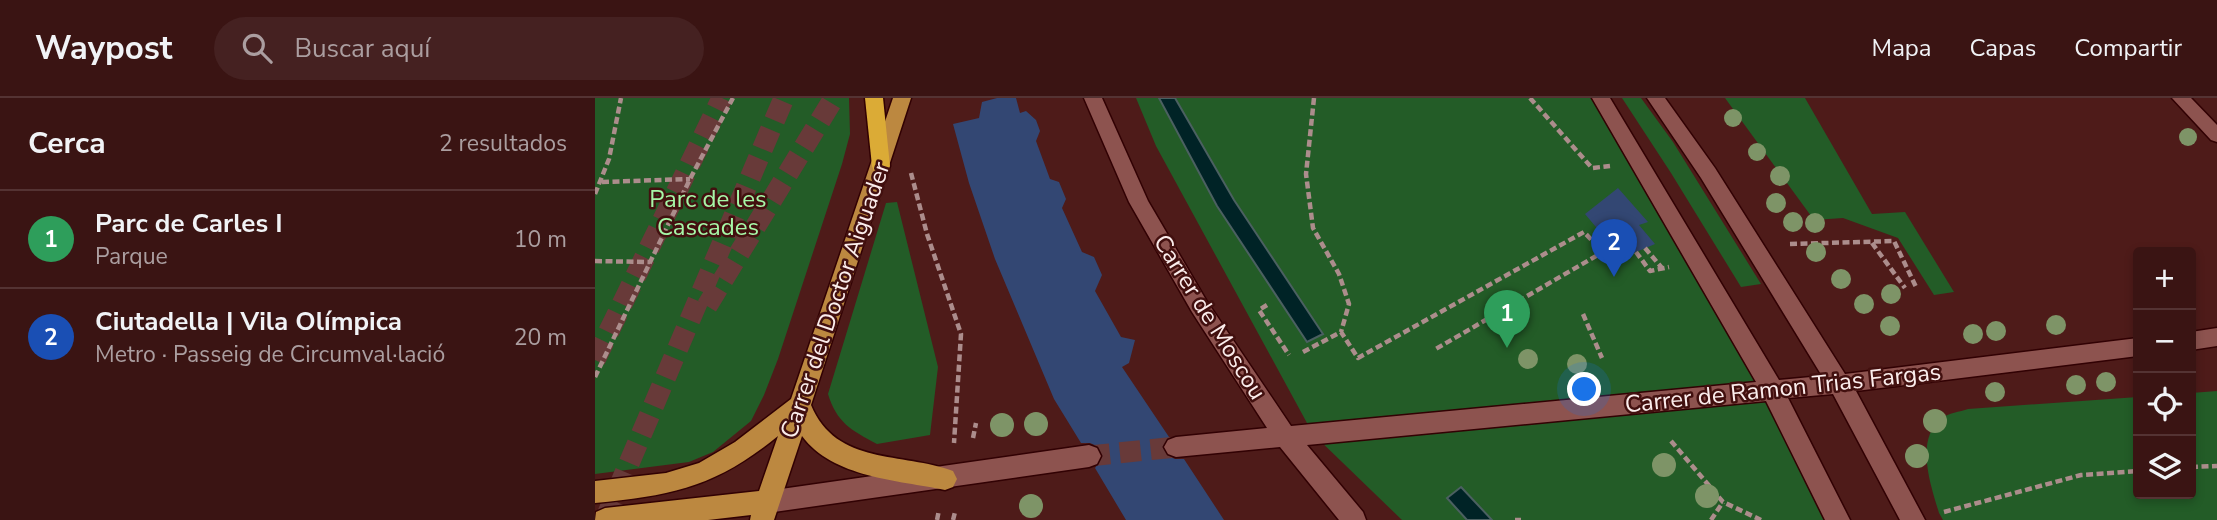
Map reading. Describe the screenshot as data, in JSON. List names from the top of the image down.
{
  "streets": {
    "main road": ["Carrer del Doctor Aiguader"],
    "street": ["Carrer de Moscou", "Carrer de Ramon Trias Fargas"]
  },
  "crossings": [
    ["Carrer de Moscou", "Carrer de Ramon Trias Fargas"]
  ],
  "parks": ["Parc de les Cascades"],
  "page": {
    "header": "Waypost",
    "search": "Buscar aquí",
    "nav": ["Mapa", "Capas", "Compartir"],
    "heading": ["Cerca", "2 resultados"],
    "list": [
      {
        "mark": "1",
        "name": "Parc de Carles I",
        "note": "Parque",
        "value": "10 m"
      },
      {
        "mark": "2",
        "name": "Ciutadella | Vila Olímpica",
        "note": "Metro · Passeig de Circumval·lació",
        "value": "20 m"
      }
    ],
    "pins": ["2", "1"],
    "map_buttons": ["+", "−"]
  }
}
